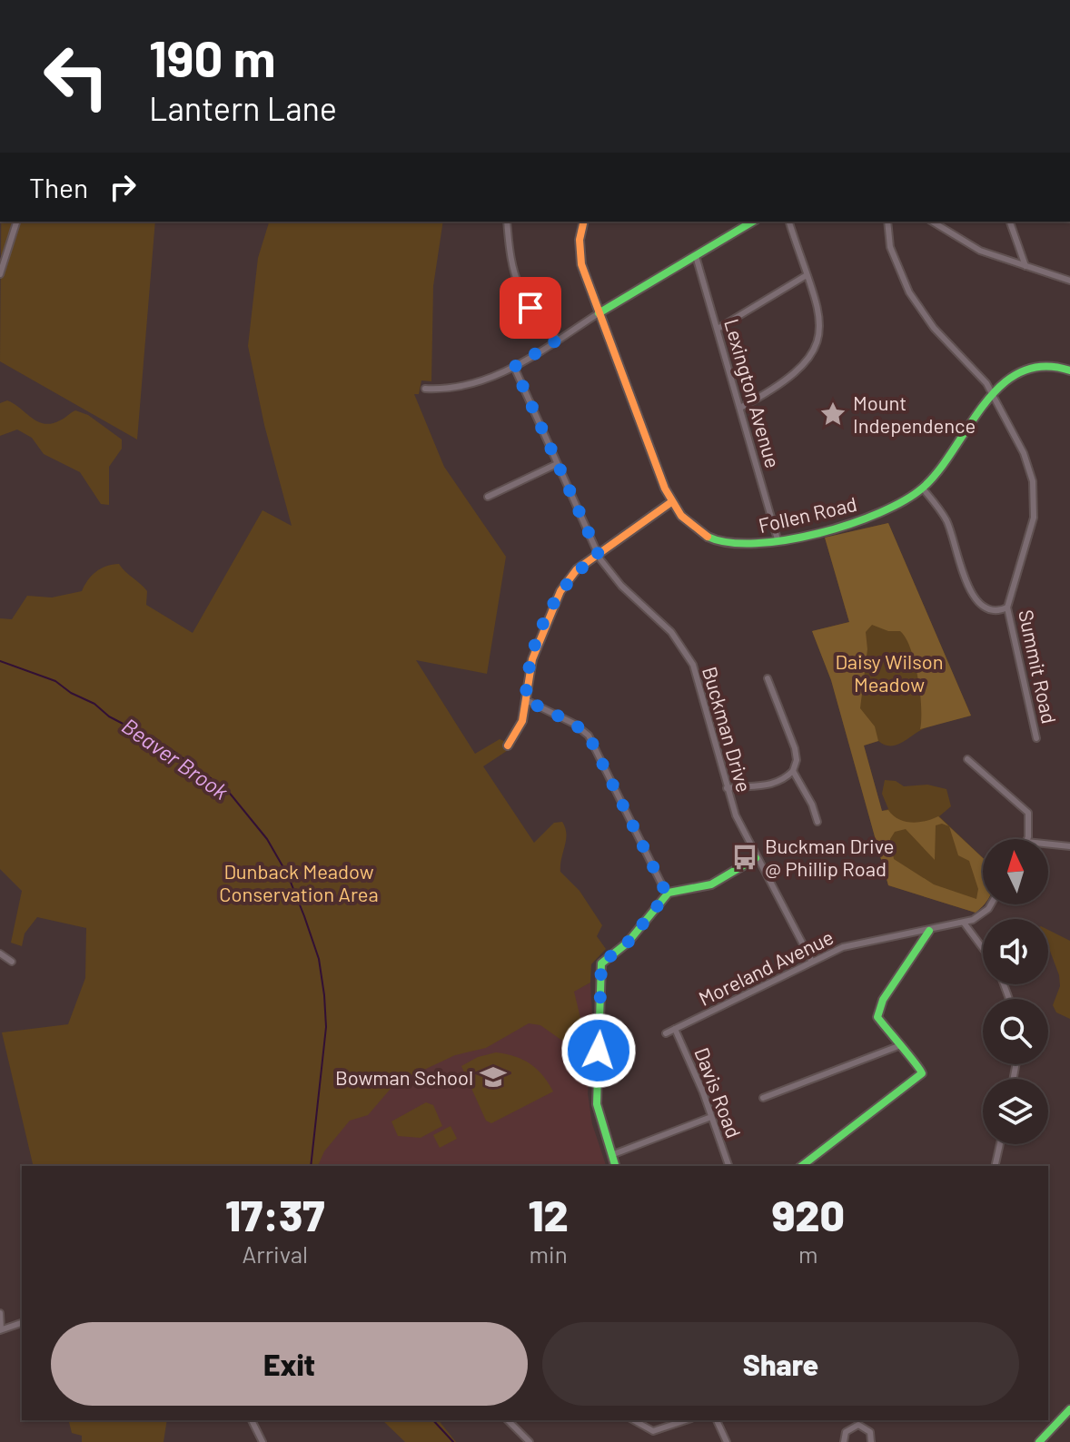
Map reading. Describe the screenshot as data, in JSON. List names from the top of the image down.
{
  "streets": {
    "street": [
      "Lexington Avenue",
      "Follen Road",
      "Summit Road",
      "Buckman Drive",
      "Moreland Avenue",
      "Davis Road"
    ]
  },
  "crossings": [
    ["Lexington Avenue", "Follen Road"],
    ["Follen Road", "Summit Road"],
    ["Buckman Drive", "Moreland Avenue"],
    ["Moreland Avenue", "Davis Road"]
  ],
  "water": ["Beaver Brook"],
  "parks": ["Daisy Wilson Meadow", "Dunback Meadow Conservation Area"],
  "places": {
    "place": ["Mount Independence"],
    "bus stop": ["Buckman Drive @ Phillip Road"],
    "school or university": ["Bowman School"]
  },
  "north": "top",
  "page": {
    "turn": ["190 m", "Lantern Lane"],
    "then": "Then",
    "eta": [
      "17:37",
      "Arrival",
      "12",
      "min",
      "920",
      "m"
    ],
    "buttons": ["Exit", "Share"]
  }
}
